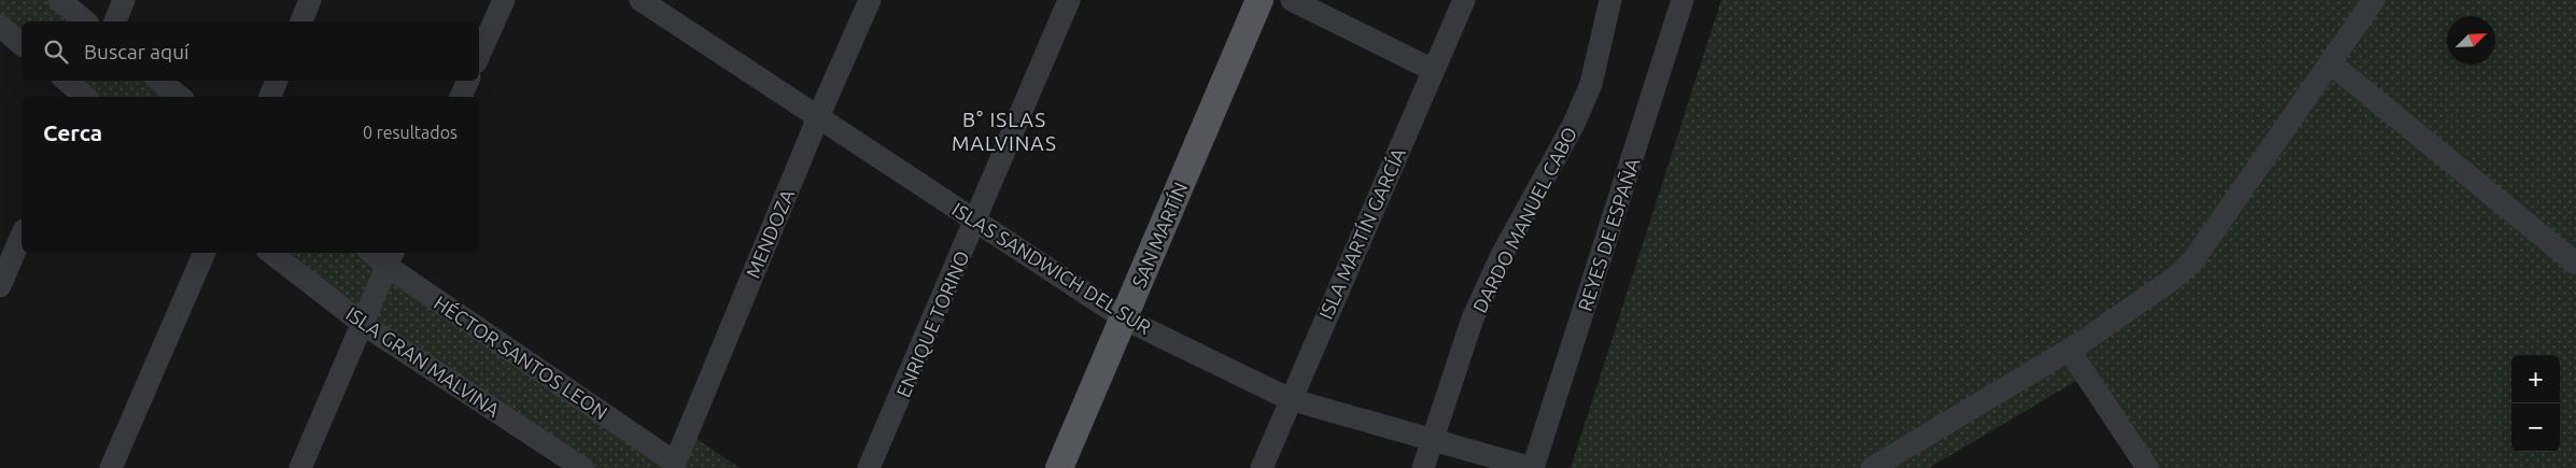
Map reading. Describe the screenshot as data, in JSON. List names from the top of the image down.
{
  "streets": {
    "main road": ["SAN MARTÍN"],
    "street": [
      "DARDO MANUEL CABO",
      "MENDOZA",
      "ISLA MARTÍN GARCÍA",
      "REYES DE ESPAÑA",
      "ISLAS SANDWICH DEL SUR",
      "ENRIQUE TORINO",
      "HÉCTOR SANTOS LEON",
      "ISLA GRAN MALVINA"
    ]
  },
  "crossings": [
    ["DARDO MANUEL CABO", "ISLAS SANDWICH DEL SUR"],
    ["MENDOZA", "ISLAS SANDWICH DEL SUR"],
    ["MENDOZA", "HÉCTOR SANTOS LEON"],
    ["ISLA MARTÍN GARCÍA", "ISLAS SANDWICH DEL SUR"],
    ["SAN MARTÍN", "ISLAS SANDWICH DEL SUR"],
    ["REYES DE ESPAÑA", "ISLAS SANDWICH DEL SUR"],
    ["ISLAS SANDWICH DEL SUR", "ENRIQUE TORINO"]
  ],
  "districts": ["B° ISLAS MALVINAS"],
  "north": "top right",
  "page": {
    "search": "Buscar aquí",
    "heading": ["Cerca", "0 resultados"],
    "map_buttons": ["+", "−"]
  }
}
